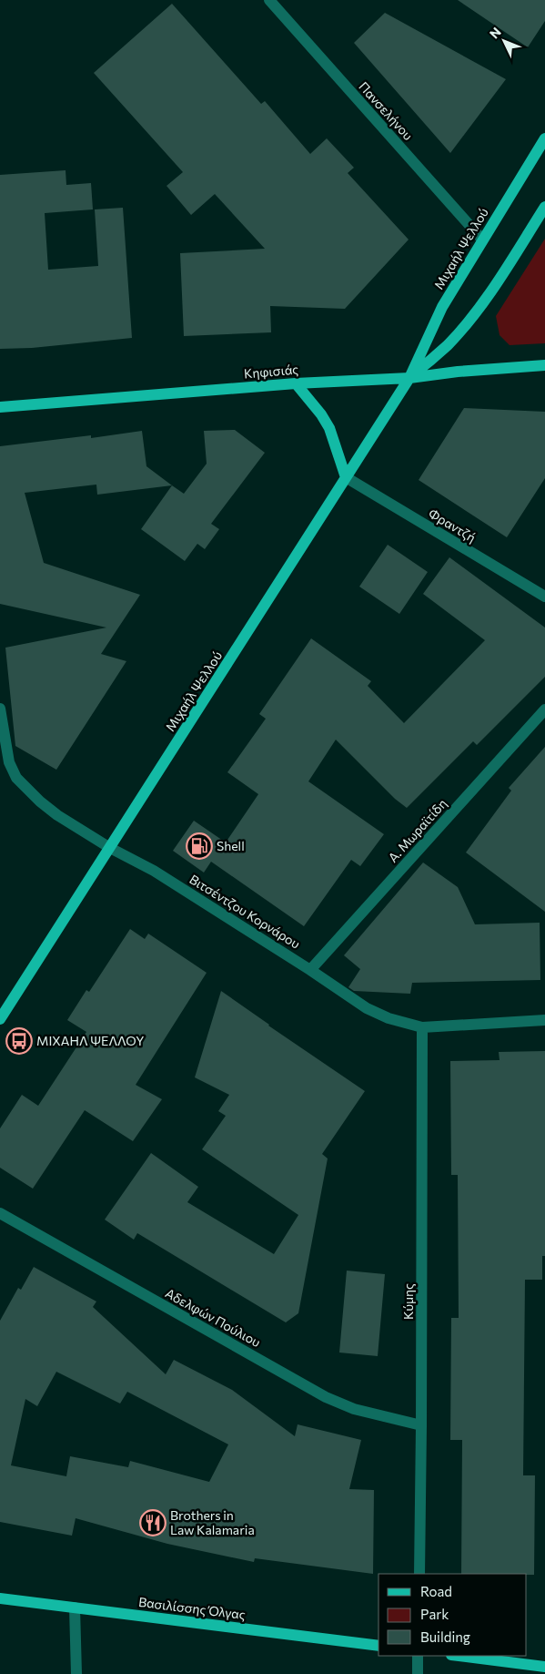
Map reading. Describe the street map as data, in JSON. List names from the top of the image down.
{
  "streets": {
    "main road": ["Μιχαήλ Ψελλού", "Κηφισιάς", "Βασιλίσσης Όλγας"],
    "street": [
      "Πανσελήνου",
      "Φραντζή",
      "Α. Μωραϊτίδη",
      "Βιτσέντζου Κορνάρου",
      "Κύμης",
      "Αδελφών Πούλιου"
    ]
  },
  "crossings": [
    ["Πανσελήνου", "Μιχαήλ Ψελλού"],
    ["Μιχαήλ Ψελλού", "Κηφισιάς"],
    ["Μιχαήλ Ψελλού", "Φραντζή"],
    ["Μιχαήλ Ψελλού", "Βιτσέντζου Κορνάρου"],
    ["Α. Μωραϊτίδη", "Βιτσέντζου Κορνάρου"],
    ["Βιτσέντζου Κορνάρου", "Κύμης"],
    ["Κύμης", "Αδελφών Πούλιου"]
  ],
  "places": {
    "fuel station": ["Shell"],
    "bus stop": ["ΜΙΧΑΗΛ ΨΕΛΛΟΥ"],
    "restaurant": ["Brothers in Law Kalamaria"]
  },
  "legend": ["Road", "Park", "Building"],
  "north": "top left"
}
